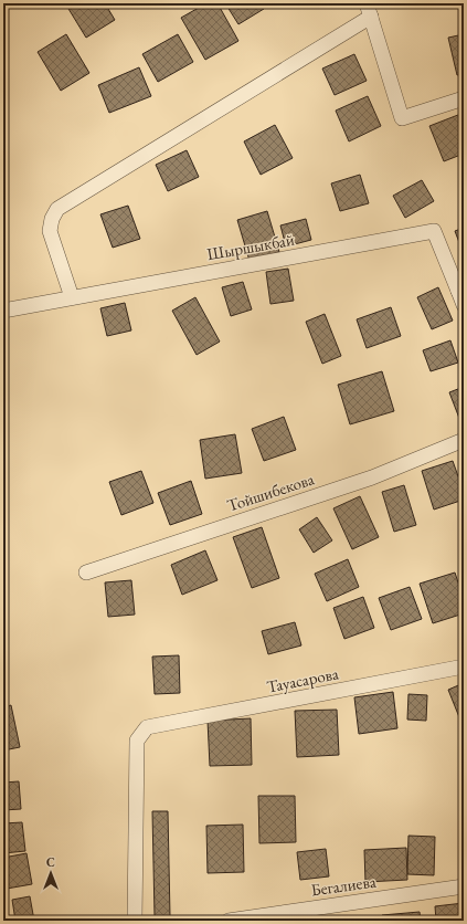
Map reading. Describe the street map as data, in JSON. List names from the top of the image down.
{
  "streets": {
    "street": [
      "Шыршыкбай",
      "Тойшибекова",
      "Тауасарова",
      "Бегалиева"
    ]
  },
  "north": "top"
}
